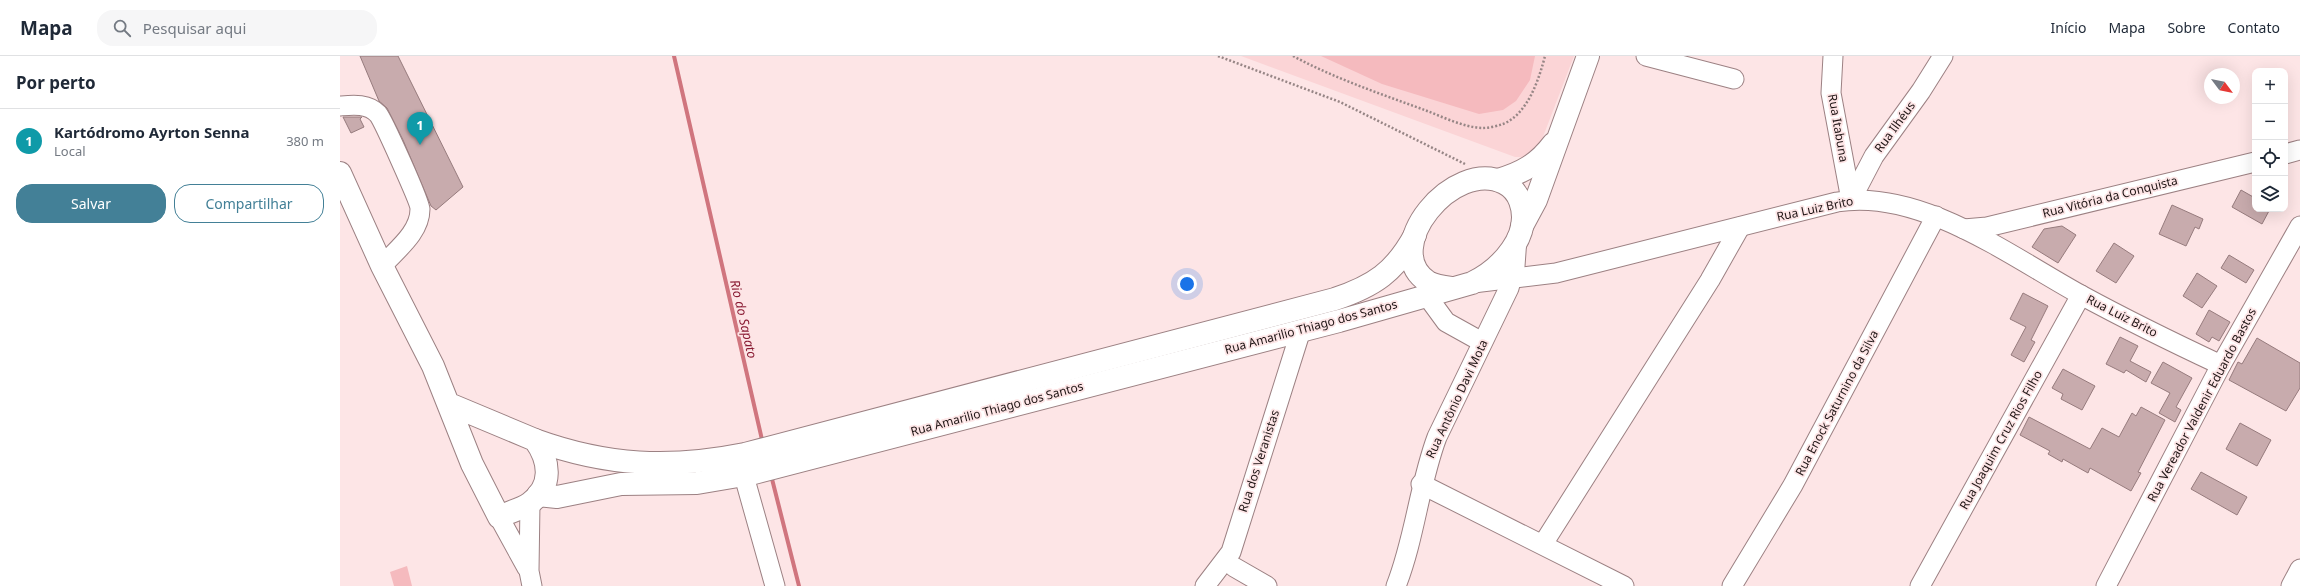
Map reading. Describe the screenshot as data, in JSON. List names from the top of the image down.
{
  "streets": {
    "main road": ["Rua Amarilio Thiago dos Santos"],
    "street": [
      "Rua Ilhéus",
      "Rua Itabuna",
      "Rua Vitória da Conquista",
      "Rua Luiz Brito",
      "Rua Antônio Davi Mota",
      "Rua Enock Saturnino da Silva",
      "Rua Vereador Valdenir Eduardo Bastos",
      "Rua Joaquim Cruz Rios Filho",
      "Rua dos Veranistas"
    ]
  },
  "crossings": [
    ["Rua Ilhéus", "Rua Itabuna"],
    ["Rua Ilhéus", "Rua Luiz Brito"],
    ["Rua Itabuna", "Rua Luiz Brito"],
    ["Rua Vitória da Conquista", "Rua Luiz Brito"],
    ["Rua Luiz Brito", "Rua Amarilio Thiago dos Santos"],
    ["Rua Luiz Brito", "Rua Antônio Davi Mota"],
    ["Rua Luiz Brito", "Rua Enock Saturnino da Silva"],
    ["Rua Luiz Brito", "Rua Vereador Valdenir Eduardo Bastos"],
    ["Rua Luiz Brito", "Rua Joaquim Cruz Rios Filho"],
    ["Rua Amarilio Thiago dos Santos", "Rua Antônio Davi Mota"],
    ["Rua Amarilio Thiago dos Santos", "Rua dos Veranistas"]
  ],
  "water": ["Rio do Sapato"],
  "north": "bottom right",
  "page": {
    "header": "Mapa",
    "search": "Pesquisar aqui",
    "nav": [
      "Início",
      "Mapa",
      "Sobre",
      "Contato"
    ],
    "heading": "Por perto",
    "map_buttons": ["+", "−"],
    "list": [
      {
        "mark": "1",
        "name": "Kartódromo Ayrton Senna",
        "note": "Local",
        "value": "380 m"
      }
    ],
    "pins": "1",
    "buttons": ["Salvar", "Compartilhar"]
  }
}
